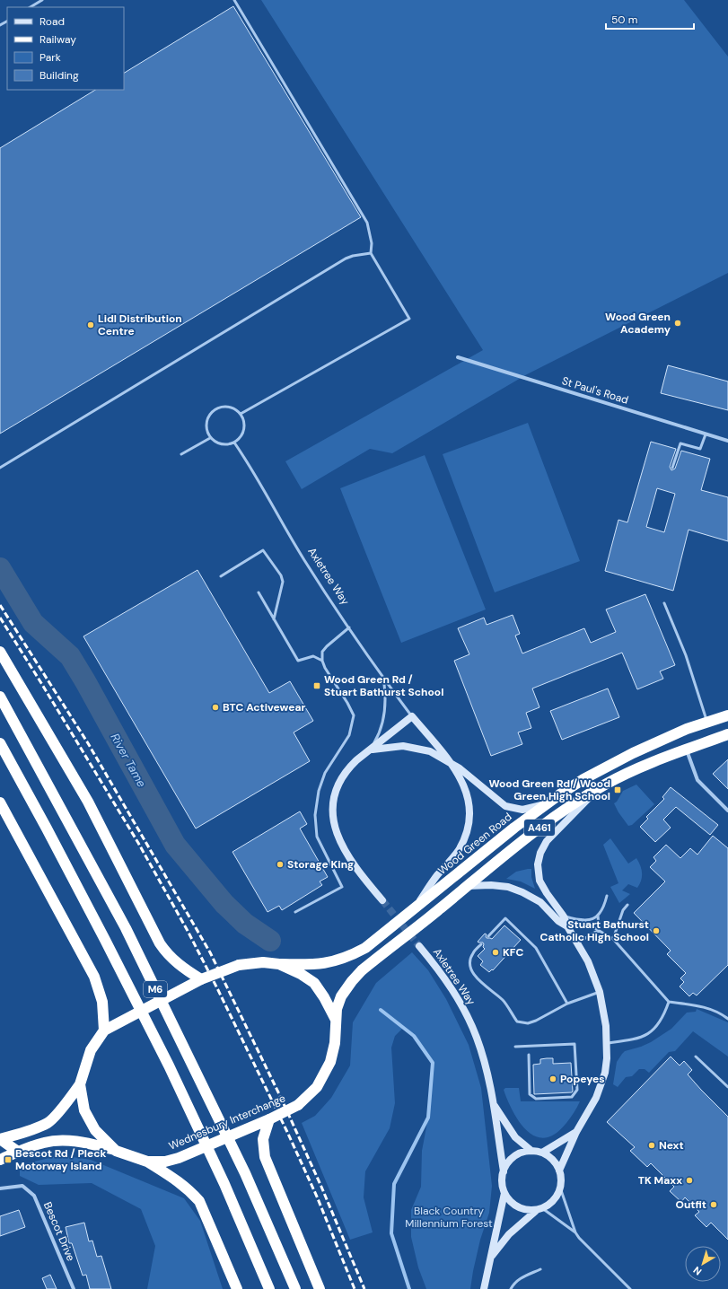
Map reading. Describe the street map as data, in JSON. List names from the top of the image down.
{
  "streets": {
    "highway": [
      "A461",
      "Wood Green Road",
      "M6",
      "Wednesbury Interchange"
    ],
    "street": ["St Paul's Road", "Axletree Way", "Bescot Drive"]
  },
  "crossings": [
    ["Axletree Way", "Wood Green Road"],
    ["A461", "Wednesbury Interchange"],
    ["Wood Green Road", "Wednesbury Interchange"]
  ],
  "water": ["River Tame"],
  "parks": ["Black Country Millennium Forest"],
  "places": {
    "other": [
      "Wood Green Academy",
      "Lidl Distribution Centre",
      "BTC Activewear",
      "Storage King",
      "Stuart Bathurst Catholic High School",
      "KFC",
      "Popeyes",
      "Next",
      "TK Maxx",
      "Outfit"
    ],
    "transit": ["Wood Green Rd / Stuart Bathurst School", "Wood Green Rd / Wood Green High School", "Bescot Rd / Pleck Motorway Island"]
  },
  "legend": [
    "Road",
    "Railway",
    "Park",
    "Building"
  ],
  "scale_bar": "50 m",
  "north": "bottom left"
}
